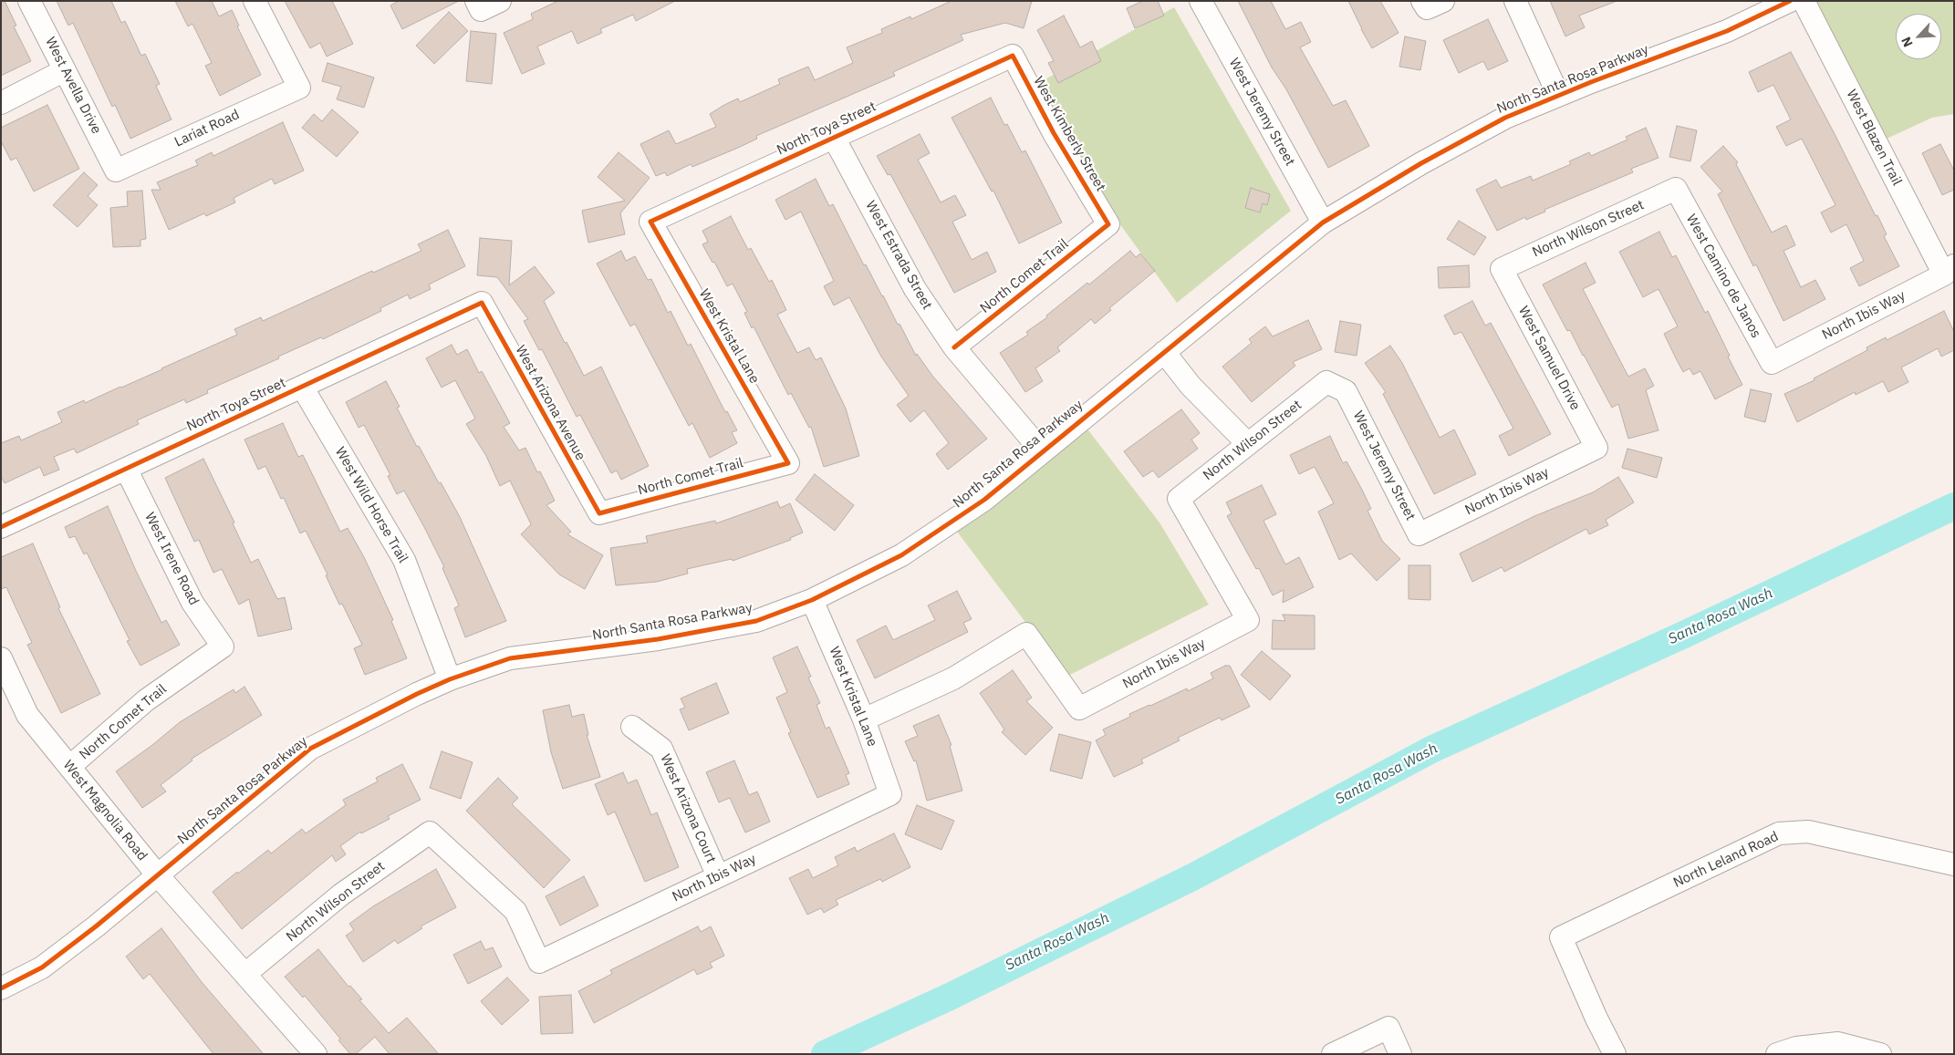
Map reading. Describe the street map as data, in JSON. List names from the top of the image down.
{
  "streets": {
    "street": [
      "North Santa Rosa Parkway",
      "West Avella Drive",
      "West Jeremy Street",
      "Lariat Road",
      "North Toya Street",
      "West Kimberly Street",
      "West Blazen Trail",
      "North Wilson Street",
      "West Estrada Street",
      "North Comet Trail",
      "West Camino de Janos",
      "North Ibis Way",
      "West Kristal Lane",
      "West Samuel Drive",
      "West Arizona Avenue",
      "West Wild Horse Trail",
      "West Irene Road",
      "West Arizona Court",
      "West Magnolia Road",
      "North Leland Road"
    ]
  },
  "crossings": [
    ["North Santa Rosa Parkway", "West Jeremy Street"],
    ["North Santa Rosa Parkway", "West Estrada Street"],
    ["North Santa Rosa Parkway", "West Kristal Lane"],
    ["North Santa Rosa Parkway", "West Wild Horse Trail"],
    ["North Santa Rosa Parkway", "West Magnolia Road"],
    ["West Avella Drive", "Lariat Road"],
    ["West Jeremy Street", "North Wilson Street"],
    ["West Jeremy Street", "North Ibis Way"],
    ["North Toya Street", "West Kimberly Street"],
    ["North Toya Street", "West Estrada Street"],
    ["North Toya Street", "West Kristal Lane"],
    ["North Toya Street", "West Arizona Avenue"],
    ["North Toya Street", "West Wild Horse Trail"],
    ["North Toya Street", "West Irene Road"],
    ["West Kimberly Street", "North Comet Trail"],
    ["West Blazen Trail", "North Ibis Way"],
    ["North Wilson Street", "West Camino de Janos"],
    ["North Wilson Street", "North Ibis Way"],
    ["North Wilson Street", "West Samuel Drive"],
    ["North Wilson Street", "West Magnolia Road"],
    ["West Estrada Street", "North Comet Trail"],
    ["North Comet Trail", "West Kristal Lane"],
    ["North Comet Trail", "West Arizona Avenue"],
    ["North Comet Trail", "West Irene Road"],
    ["North Comet Trail", "West Magnolia Road"],
    ["West Camino de Janos", "North Ibis Way"],
    ["North Ibis Way", "West Kristal Lane"],
    ["North Ibis Way", "West Samuel Drive"],
    ["North Ibis Way", "West Arizona Court"]
  ],
  "water": ["Santa Rosa Wash"],
  "north": "bottom left"
}
